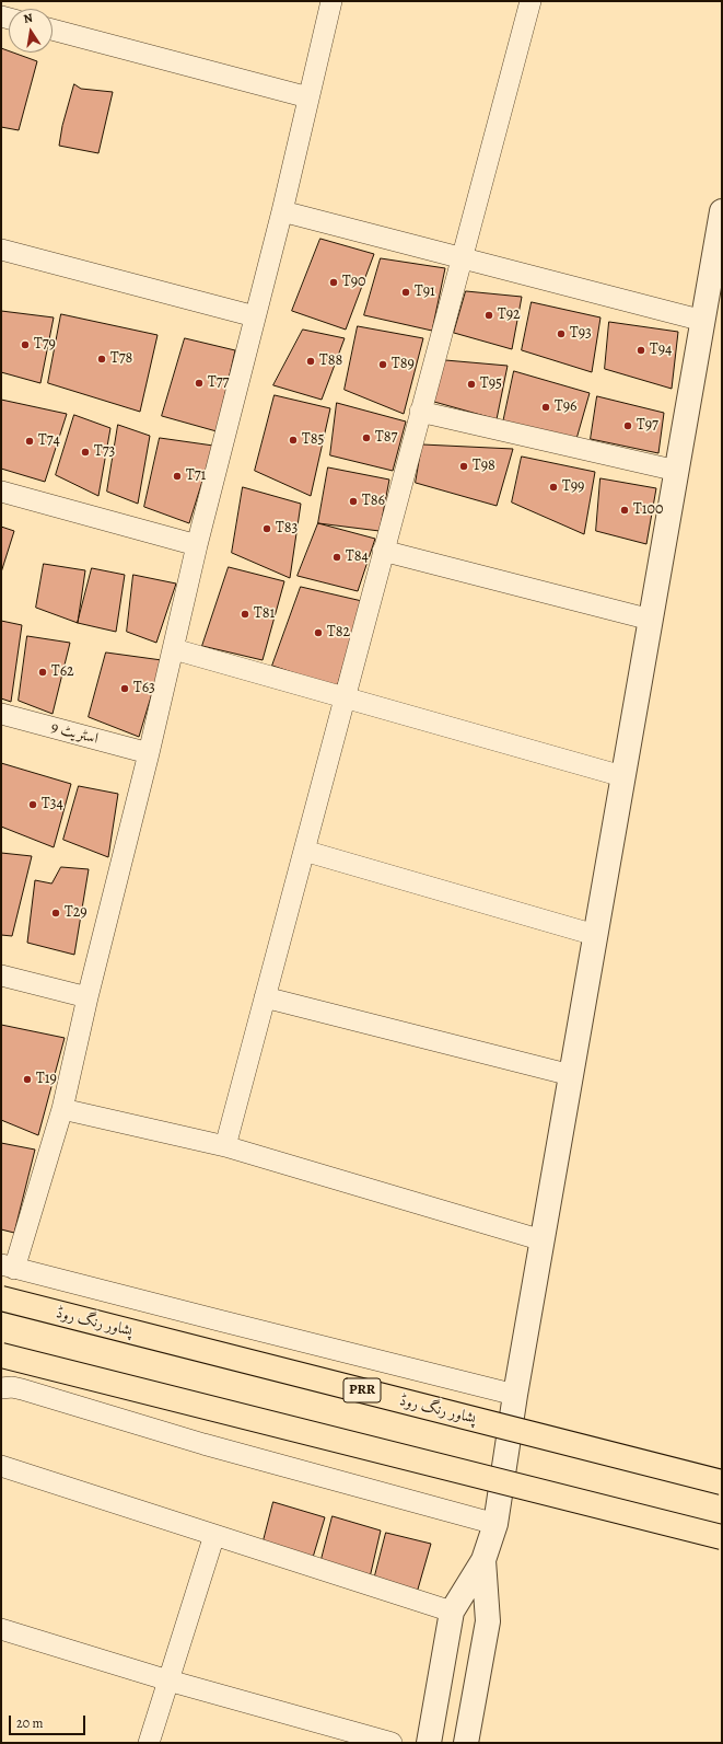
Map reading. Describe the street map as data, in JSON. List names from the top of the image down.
{
  "streets": {
    "highway": ["پشاور رنگ روڈ", "PRR"],
    "street": ["اسٹریٹ 9"]
  },
  "places": [
    "T90",
    "T91",
    "T92",
    "T93",
    "T79",
    "T94",
    "T78",
    "T88",
    "T89",
    "T77",
    "T95",
    "T96",
    "T97",
    "T87",
    "T85",
    "T74",
    "T73",
    "T98",
    "T71",
    "T99",
    "T86",
    "T100",
    "T83",
    "T84",
    "T81",
    "T82",
    "T62",
    "T63",
    "T34",
    "T29",
    "T19"
  ],
  "scale_bar": "20 m",
  "north": "top"
}
